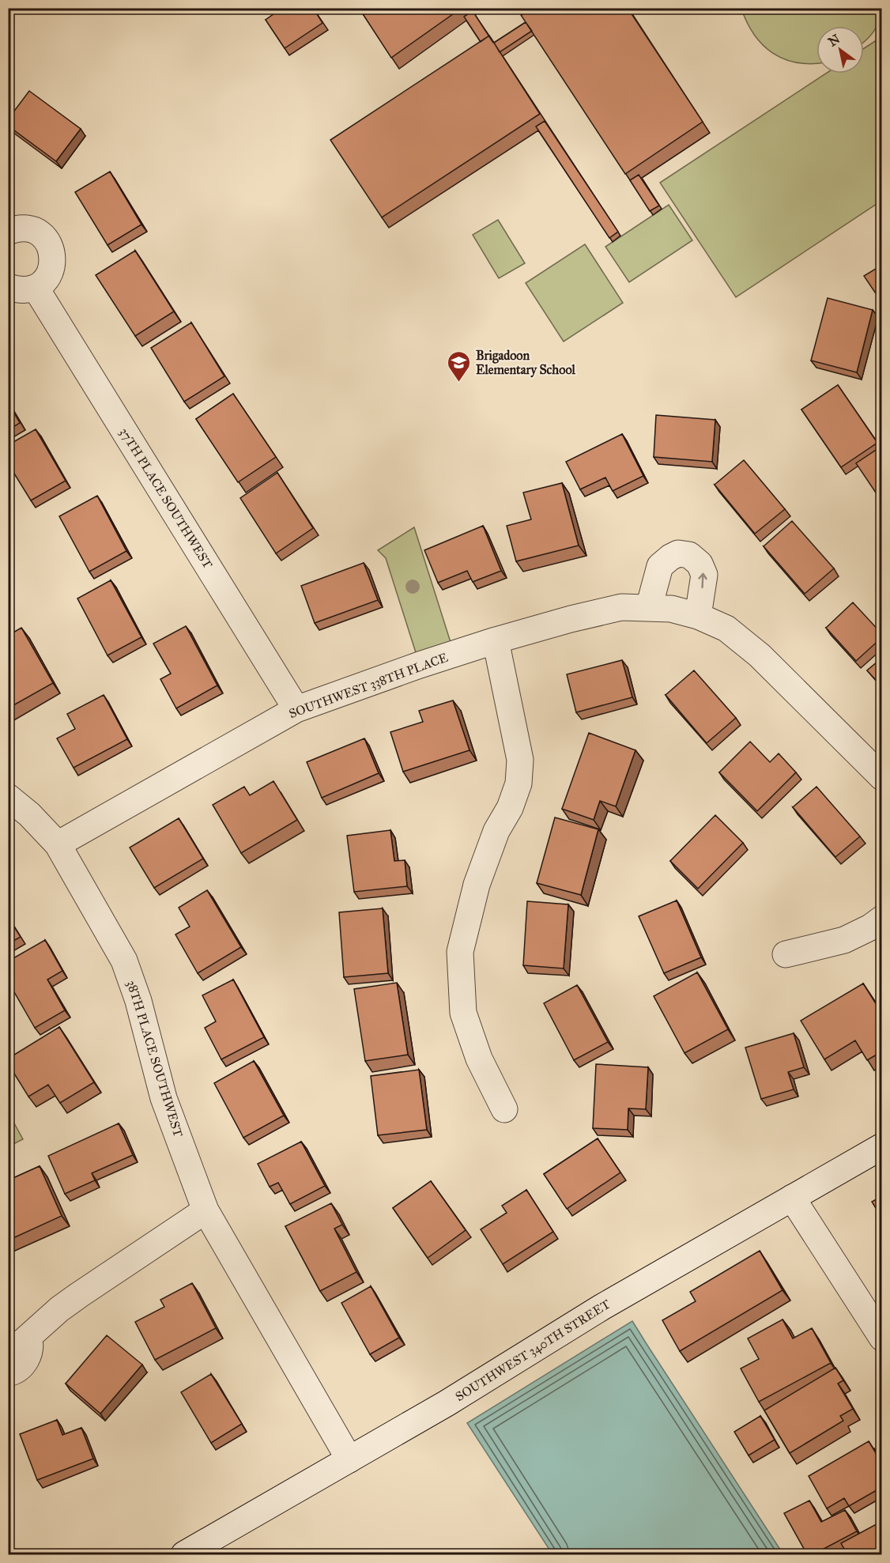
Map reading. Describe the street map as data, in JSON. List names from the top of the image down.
{
  "streets": {
    "street": [
      "37TH PLACE SOUTHWEST",
      "SOUTHWEST 338TH PLACE",
      "38TH PLACE SOUTHWEST",
      "SOUTHWEST 340TH STREET"
    ]
  },
  "crossings": [
    ["37TH PLACE SOUTHWEST", "SOUTHWEST 338TH PLACE"],
    ["SOUTHWEST 338TH PLACE", "38TH PLACE SOUTHWEST"],
    ["38TH PLACE SOUTHWEST", "SOUTHWEST 340TH STREET"]
  ],
  "places": {
    "school or university": ["Brigadoon Elementary School"]
  },
  "north": "top left"
}
